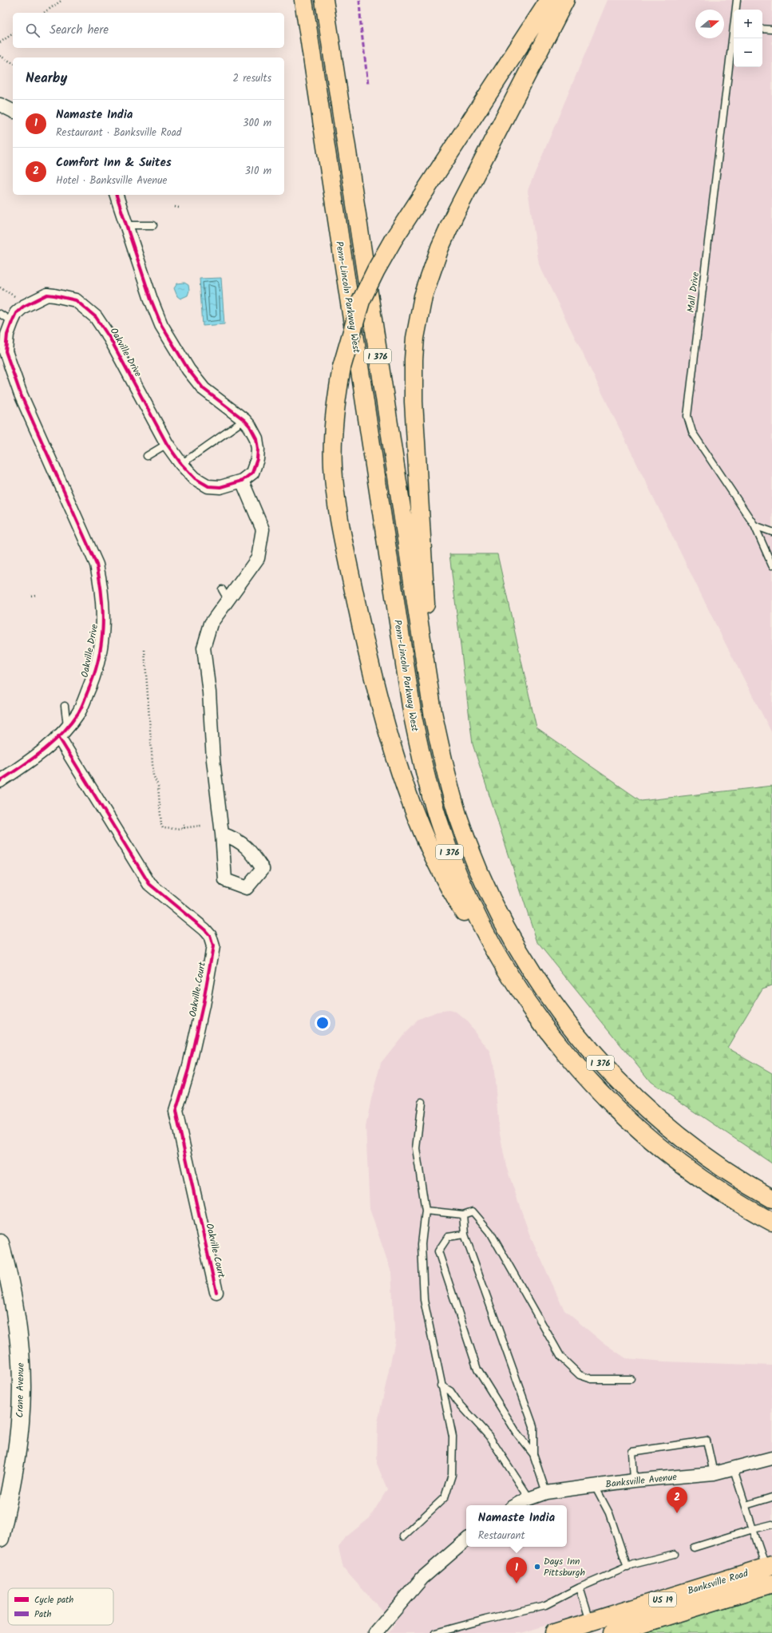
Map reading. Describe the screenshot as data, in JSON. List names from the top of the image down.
{
  "streets": {
    "main road": [
      "Penn-Lincoln Parkway West",
      "I 376",
      "Banksville Road",
      "US 19"
    ],
    "street": [
      "Oakville Drive",
      "Oakville Court",
      "Crane Avenue",
      "Banksville Avenue"
    ],
    "lane": ["Mall Drive"]
  },
  "crossings": [
    ["Oakville Drive", "Oakville Court"]
  ],
  "places": ["Days Inn Pittsburgh"],
  "legend": ["Cycle path", "Path"],
  "north": "right",
  "page": {
    "map_buttons": ["+", "−"],
    "search": "Search here",
    "heading": ["Nearby", "2 results"],
    "list": [
      {
        "mark": "1",
        "name": "Namaste India",
        "note": "Restaurant · Banksville Road",
        "value": "300 m"
      },
      {
        "mark": "2",
        "name": "Comfort Inn & Suites",
        "note": "Hotel · Banksville Avenue",
        "value": "310 m"
      }
    ],
    "pins": ["2", "1"],
    "popup": ["Namaste India", "Restaurant"]
  }
}
